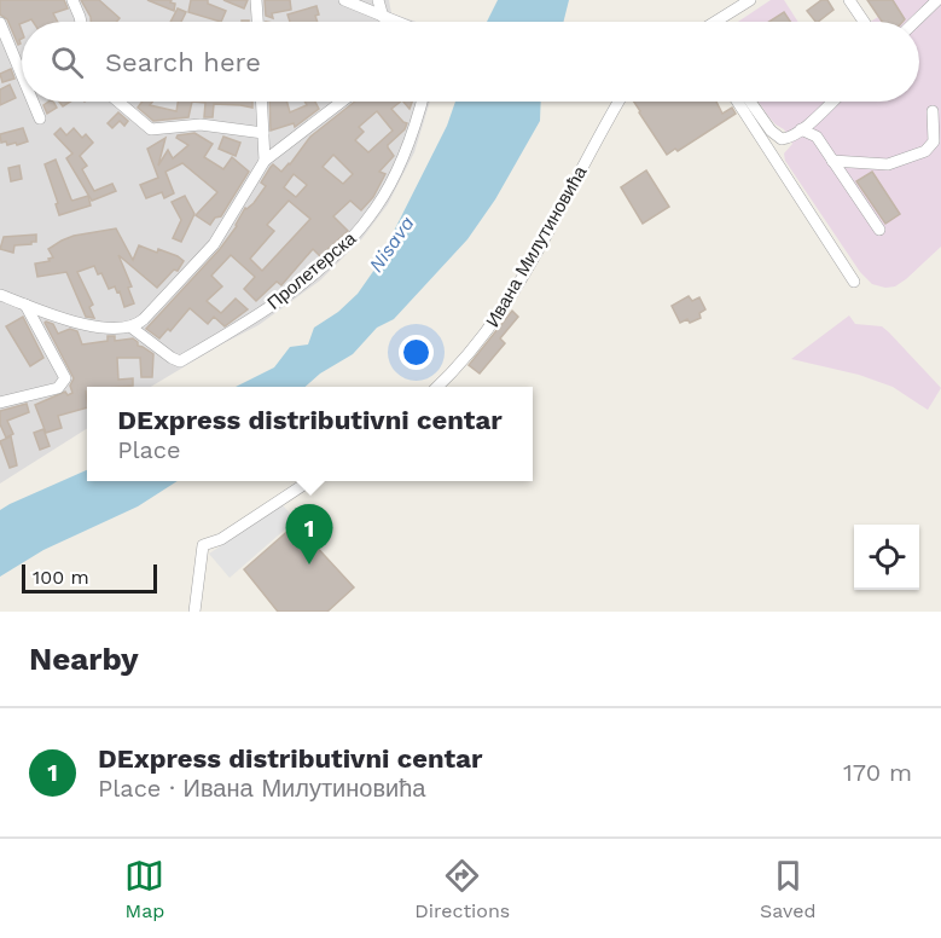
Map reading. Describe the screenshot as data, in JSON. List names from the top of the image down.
{
  "streets": {
    "street": ["Ивана Милутиновића", "Пролетерска"]
  },
  "water": ["Nisava"],
  "scale_bar": "100 m",
  "page": {
    "search": "Search here",
    "popup": ["DExpress distributivni centar", "Place"],
    "pins": "1",
    "scale": "100 m",
    "heading": "Nearby",
    "list": [
      {
        "mark": "1",
        "name": "DExpress distributivni centar",
        "note": "Place · Ивана Милутиновића",
        "value": "170 m"
      }
    ],
    "nav": ["Map", "Directions", "Saved"]
  }
}
